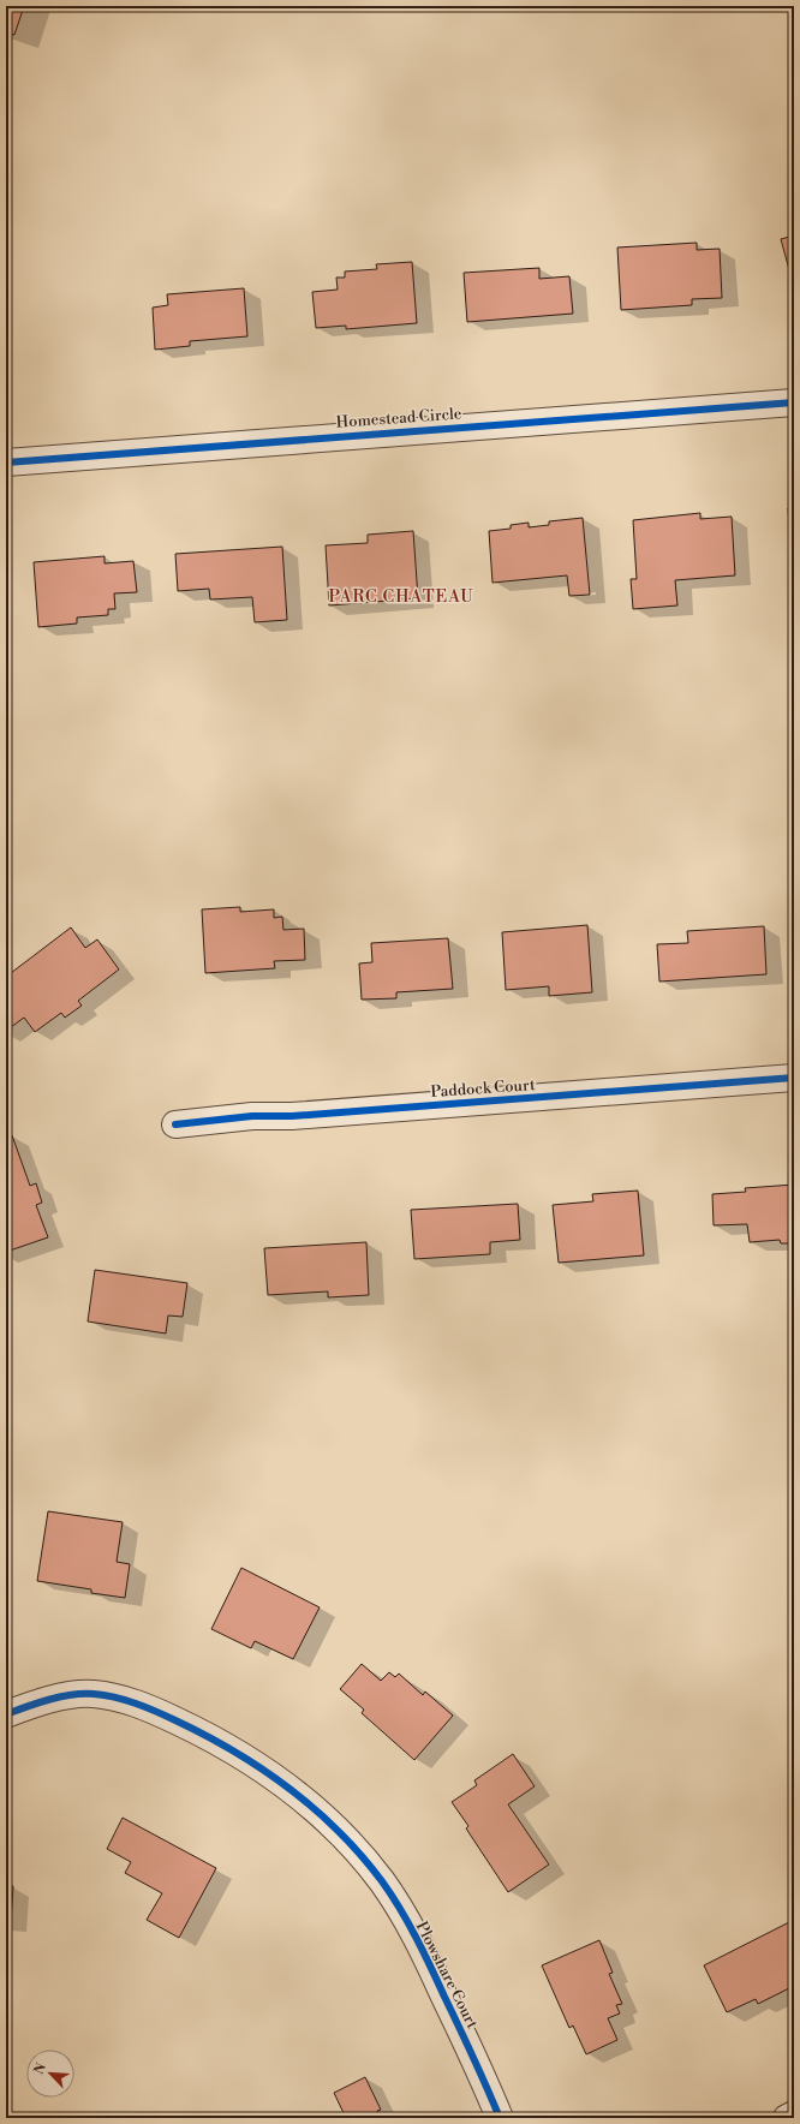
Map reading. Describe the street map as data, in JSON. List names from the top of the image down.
{
  "streets": {
    "street": ["Homestead Circle", "Paddock Court", "Plowshare Court"]
  },
  "districts": ["PARC CHATEAU"],
  "north": "top left"
}
